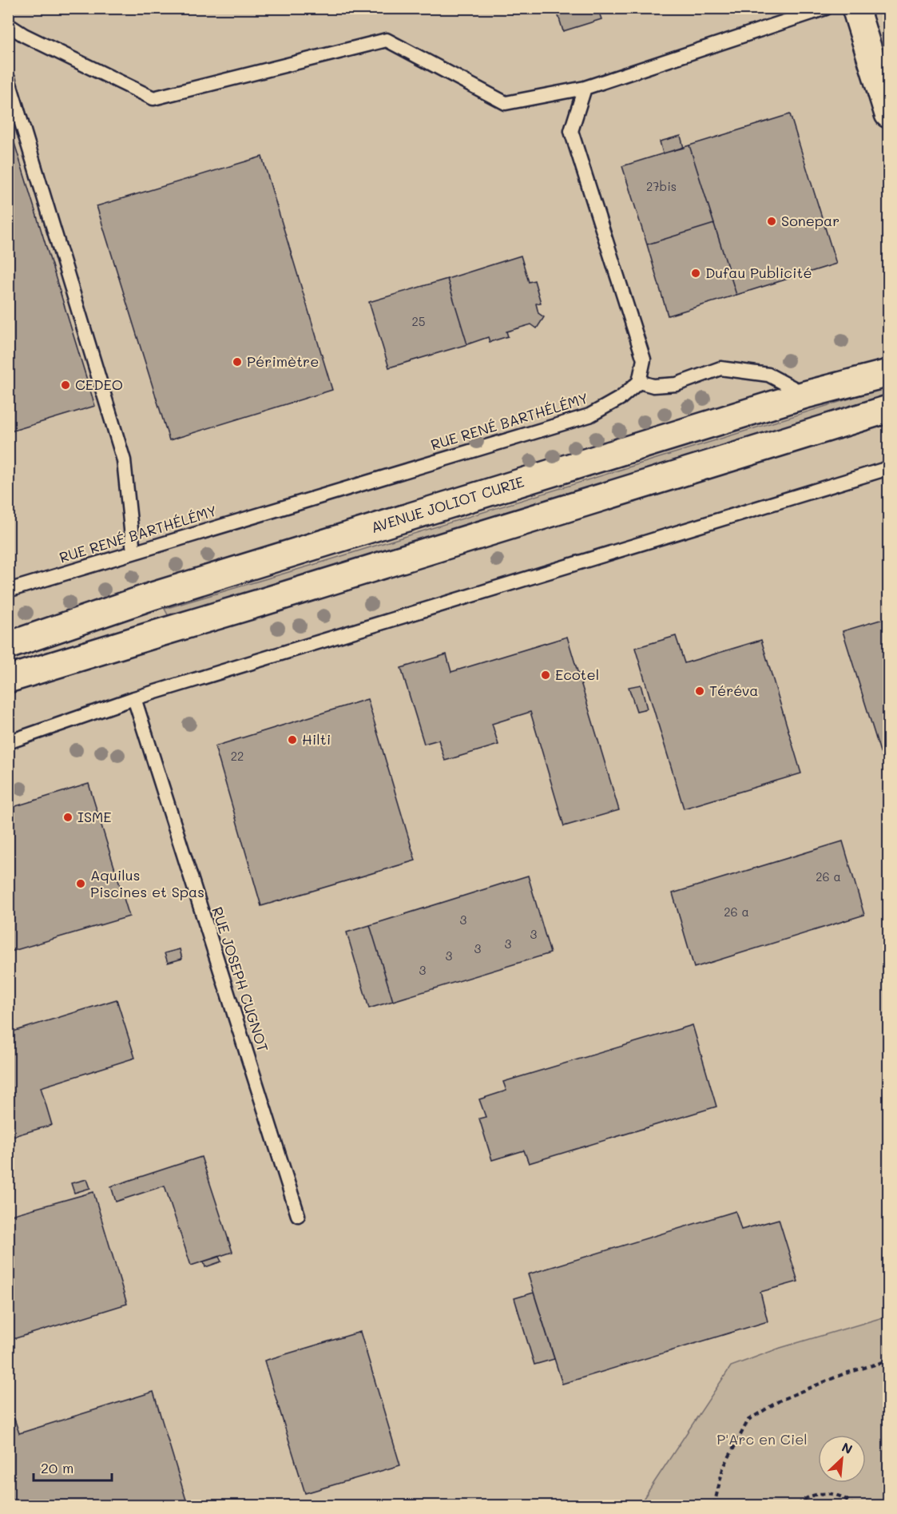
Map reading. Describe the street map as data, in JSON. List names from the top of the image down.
{
  "streets": {
    "main road": ["AVENUE JOLIOT CURIE"],
    "lane": ["RUE RENÉ BARTHÉLÉMY", "RUE JOSEPH CUGNOT"]
  },
  "parks": ["P'Arc en Ciel"],
  "places": [
    "Sonepar",
    "Dufau Publicité",
    "Périmètre",
    "CEDEO",
    "Ecotel",
    "Téréva",
    "Hilti",
    "ISME",
    "Aquilus Piscines et Spas"
  ],
  "house_numbers": [
    "27bis",
    "25",
    "22",
    "26 a",
    "26 a",
    "3",
    "3",
    "3",
    "3",
    "3",
    "3"
  ],
  "scale_bar": "20 m",
  "north": "top right"
}
